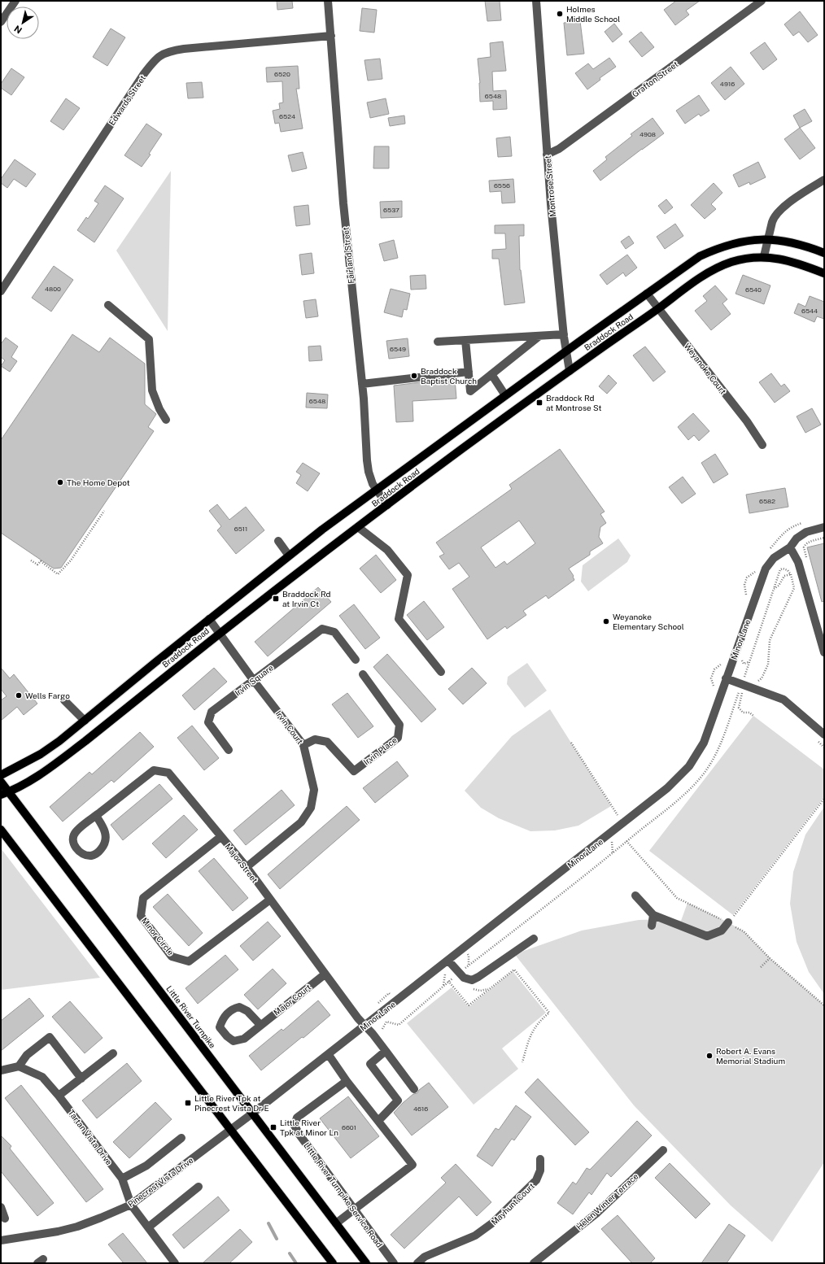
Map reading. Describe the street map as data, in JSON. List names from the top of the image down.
{
  "streets": {
    "main road": ["Braddock Road", "Little River Turnpike"],
    "street": [
      "Grafton Street",
      "Edwards Street",
      "Montrose Street",
      "Fairland Street",
      "Weyanoke Court",
      "Minor Lane",
      "Irvin Square",
      "Irvin Court",
      "Irvin Place",
      "Major Street",
      "Minor Circle",
      "Major Court",
      "Tartan Vista Drive",
      "Pinecrest Vista Drive",
      "Little River Turnpike Service Road",
      "Helen Winter Terrace",
      "Mayhunt Court"
    ]
  },
  "crossings": [
    ["Grafton Street", "Montrose Street"],
    ["Edwards Street", "Fairland Street"],
    ["Montrose Street", "Braddock Road"],
    ["Fairland Street", "Braddock Road"],
    ["Braddock Road", "Weyanoke Court"],
    ["Braddock Road", "Irvin Court"],
    ["Braddock Road", "Little River Turnpike"],
    ["Minor Lane", "Major Street"],
    ["Minor Lane", "Little River Turnpike"],
    ["Minor Lane", "Pinecrest Vista Drive"],
    ["Irvin Square", "Irvin Court"],
    ["Irvin Court", "Irvin Place"],
    ["Irvin Court", "Major Street"],
    ["Major Street", "Minor Circle"],
    ["Major Street", "Major Court"],
    ["Little River Turnpike", "Pinecrest Vista Drive"],
    ["Tartan Vista Drive", "Pinecrest Vista Drive"]
  ],
  "places": {
    "other": [
      "Holmes Middle School",
      "Braddock Baptist Church",
      "The Home Depot",
      "Weyanoke Elementary School",
      "Wells Fargo",
      "Robert A. Evans Memorial Stadium"
    ],
    "transit": [
      "Braddock Rd at Montrose St",
      "Braddock Rd at Irvin Ct",
      "Little River Tpk at Pinecrest Vista Dr E",
      "Little River Tpk at Minor Ln"
    ]
  },
  "house_numbers": [
    "6520",
    "4916",
    "6548",
    "6524",
    "4908",
    "6556",
    "6537",
    "4800",
    "6540",
    "6544",
    "6549",
    "6548",
    "6582",
    "6511",
    "4616",
    "6601"
  ],
  "north": "bottom left"
}
